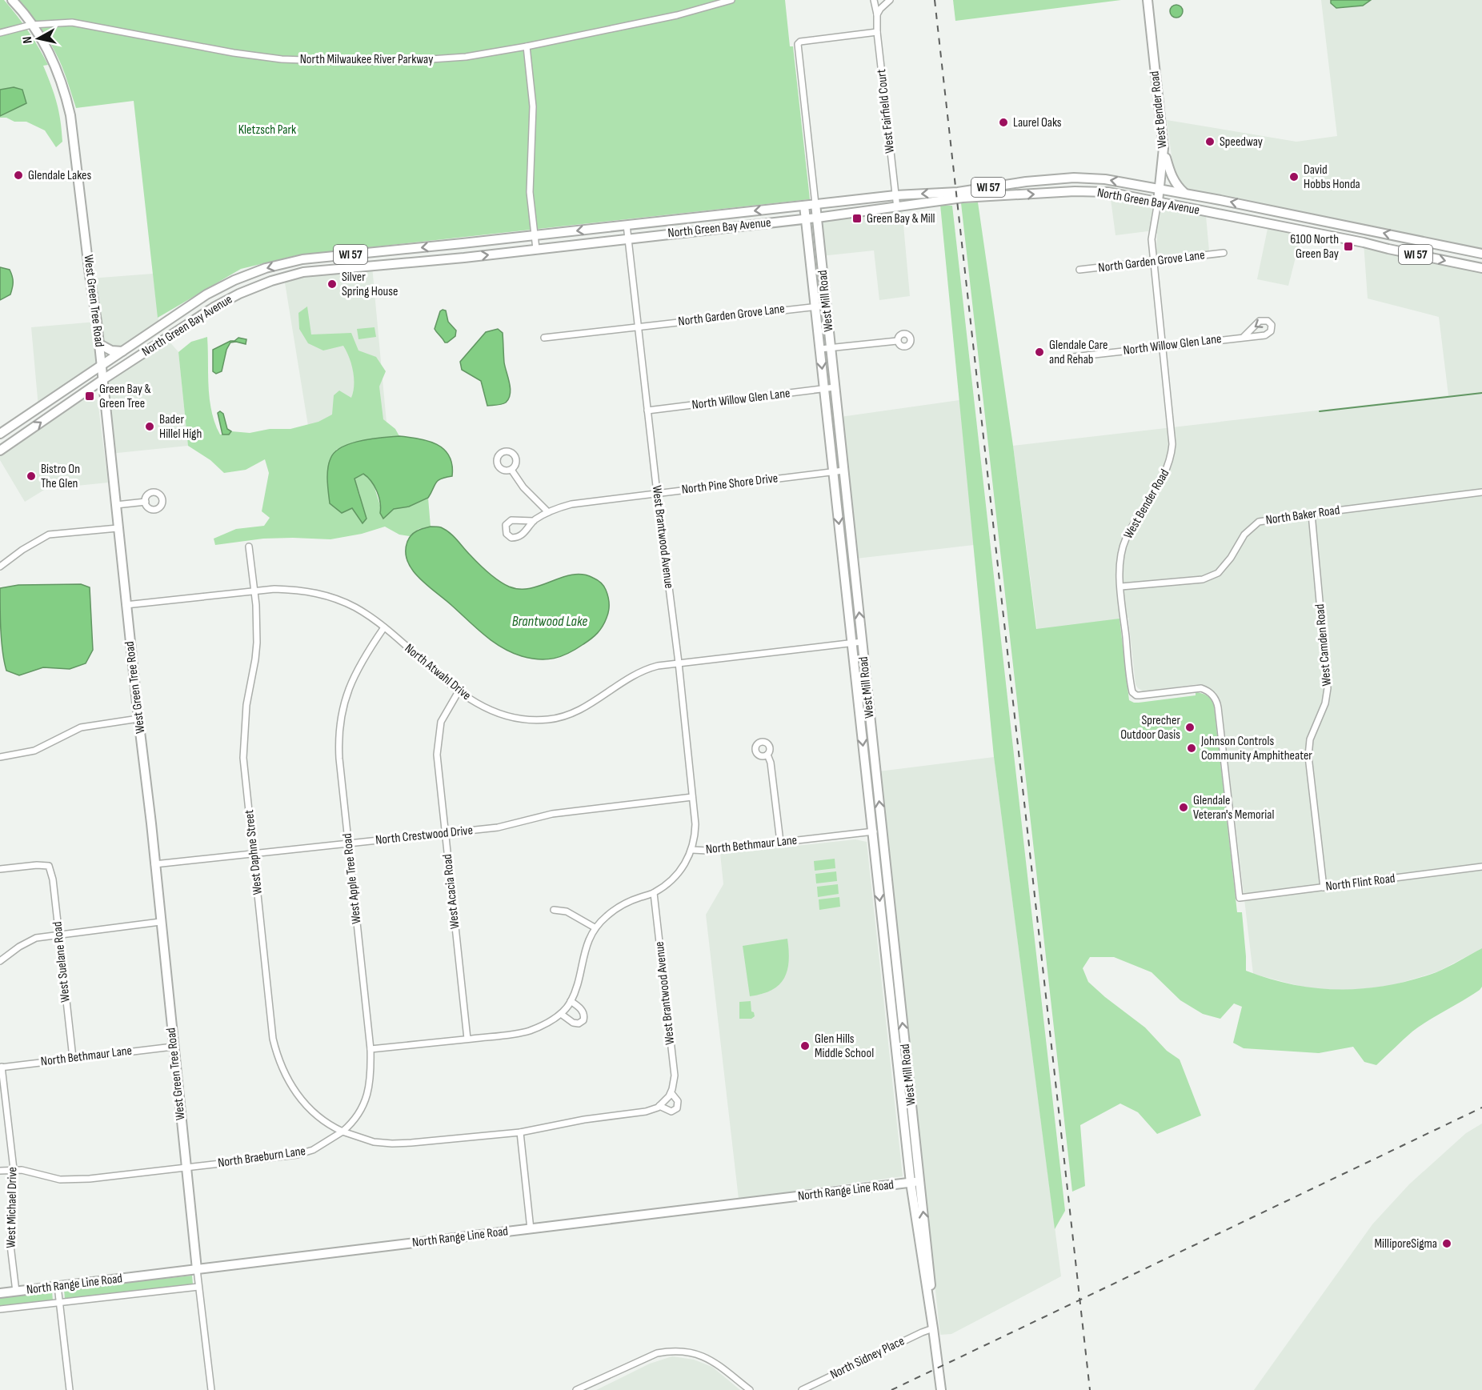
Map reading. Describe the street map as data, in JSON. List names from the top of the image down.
{
  "streets": {
    "main road": [
      "West Bender Road",
      "WI 57",
      "North Green Bay Avenue",
      "West Green Tree Road",
      "West Mill Road",
      "North Range Line Road"
    ],
    "street": [
      "North Milwaukee River Parkway",
      "West Fairfield Court",
      "North Garden Grove Lane",
      "North Willow Glen Lane",
      "North Pine Shore Drive",
      "North Baker Road",
      "West Brantwood Avenue",
      "West Camden Road",
      "North Atwahl Drive",
      "North Crestwood Drive",
      "North Bethmaur Lane",
      "West Daphne Street",
      "West Apple Tree Road",
      "North Flint Road",
      "West Acacia Road",
      "West Suelane Road",
      "North Braeburn Lane",
      "West Michael Drive",
      "North Sidney Place"
    ]
  },
  "crossings": [
    ["North Milwaukee River Parkway", "West Green Tree Road"],
    ["West Bender Road", "North Green Bay Avenue"],
    ["West Bender Road", "North Garden Grove Lane"],
    ["West Bender Road", "North Willow Glen Lane"],
    ["West Bender Road", "North Baker Road"],
    ["West Bender Road", "North Flint Road"],
    ["West Fairfield Court", "North Green Bay Avenue"],
    ["West Fairfield Court", "West Mill Road"],
    ["North Green Bay Avenue", "West Green Tree Road"],
    ["North Green Bay Avenue", "West Mill Road"],
    ["North Green Bay Avenue", "West Brantwood Avenue"],
    ["North Garden Grove Lane", "West Mill Road"],
    ["North Garden Grove Lane", "West Brantwood Avenue"],
    ["West Green Tree Road", "North Atwahl Drive"],
    ["West Green Tree Road", "North Crestwood Drive"],
    ["West Green Tree Road", "North Bethmaur Lane"],
    ["West Green Tree Road", "North Braeburn Lane"],
    ["West Green Tree Road", "North Range Line Road"],
    ["West Mill Road", "North Willow Glen Lane"],
    ["West Mill Road", "North Pine Shore Drive"],
    ["West Mill Road", "North Atwahl Drive"],
    ["West Mill Road", "North Bethmaur Lane"],
    ["West Mill Road", "North Range Line Road"],
    ["West Mill Road", "North Sidney Place"],
    ["North Willow Glen Lane", "West Brantwood Avenue"],
    ["North Pine Shore Drive", "West Brantwood Avenue"],
    ["North Baker Road", "West Camden Road"],
    ["West Brantwood Avenue", "North Atwahl Drive"],
    ["West Brantwood Avenue", "North Crestwood Drive"],
    ["West Brantwood Avenue", "North Bethmaur Lane"],
    ["West Camden Road", "North Flint Road"],
    ["North Atwahl Drive", "West Daphne Street"],
    ["North Atwahl Drive", "West Apple Tree Road"],
    ["North Atwahl Drive", "West Acacia Road"],
    ["North Crestwood Drive", "West Daphne Street"],
    ["North Crestwood Drive", "West Apple Tree Road"],
    ["North Crestwood Drive", "West Acacia Road"],
    ["North Bethmaur Lane", "West Apple Tree Road"],
    ["North Bethmaur Lane", "West Acacia Road"],
    ["North Bethmaur Lane", "West Suelane Road"],
    ["North Bethmaur Lane", "West Michael Drive"],
    ["West Daphne Street", "West Apple Tree Road"],
    ["West Daphne Street", "North Braeburn Lane"],
    ["West Apple Tree Road", "North Braeburn Lane"],
    ["North Braeburn Lane", "West Michael Drive"],
    ["North Range Line Road", "West Michael Drive"]
  ],
  "water": ["Brantwood Lake"],
  "parks": ["Kletzsch Park"],
  "places": {
    "other": [
      "Laurel Oaks",
      "Speedway",
      "Glendale Lakes",
      "David Hobbs Honda",
      "Silver Spring House",
      "Glendale Care and Rehab",
      "Bader Hillel High",
      "Bistro On The Glen",
      "Sprecher Outdoor Oasis",
      "Johnson Controls Community Amphitheater",
      "Glendale Veteran's Memorial",
      "Glen Hills Middle School",
      "MilliporeSigma"
    ],
    "transit": ["Green Bay & Mill", "6100 North Green Bay", "Green Bay & Green Tree"]
  },
  "north": "left"
}
